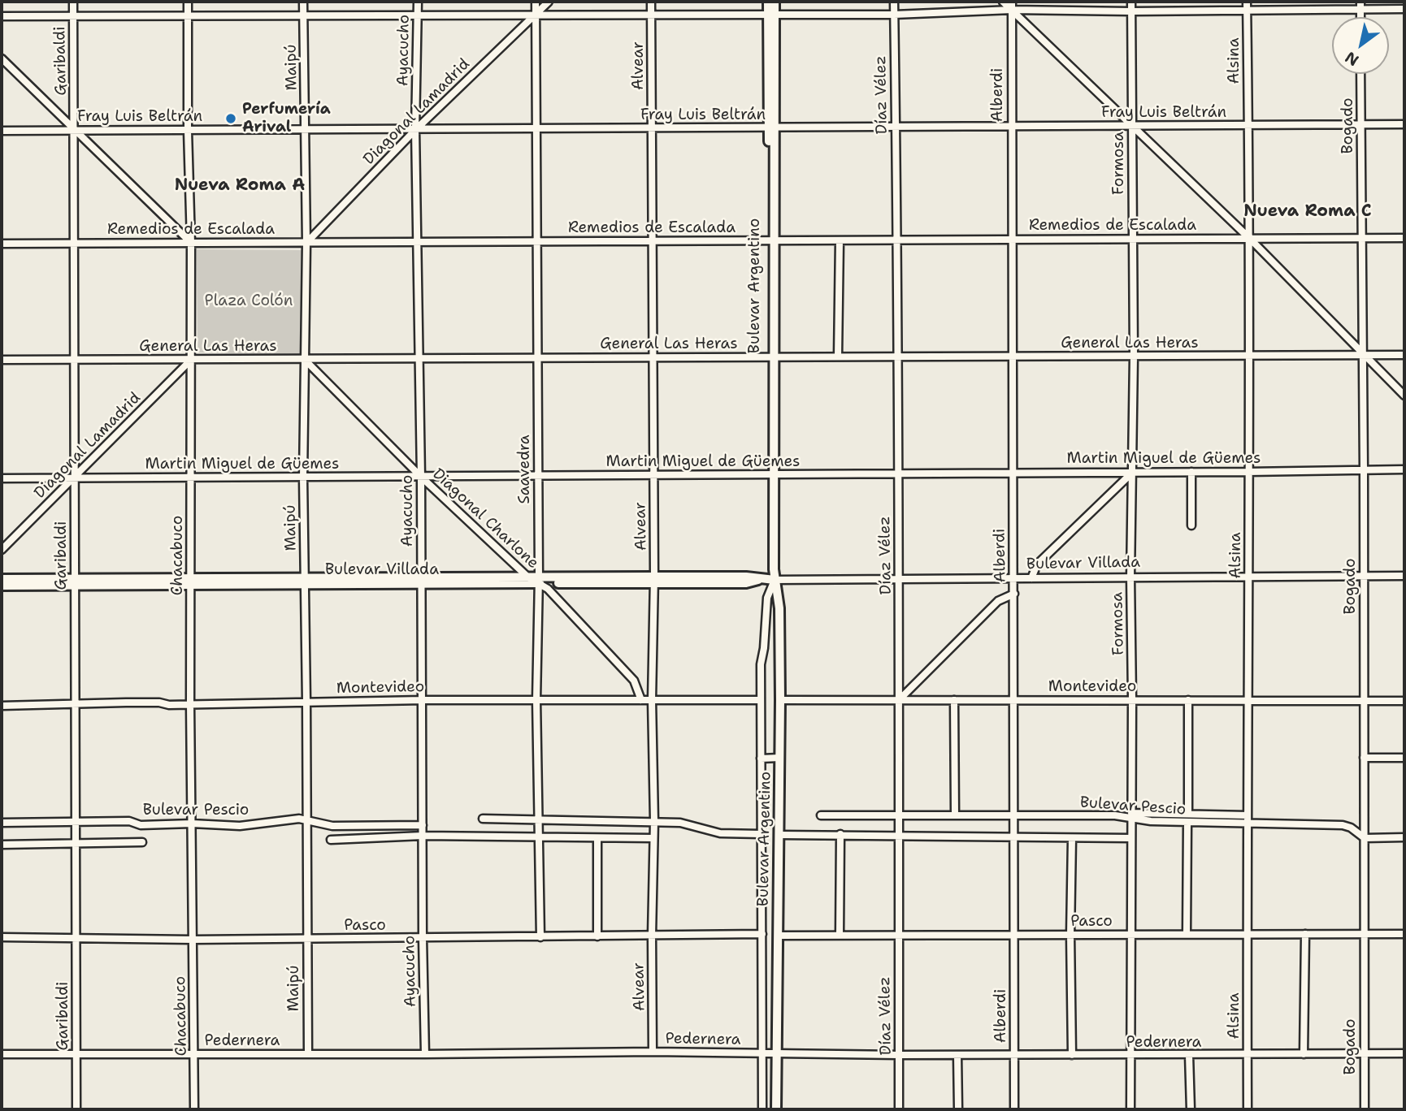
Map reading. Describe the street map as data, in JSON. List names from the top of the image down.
{
  "streets": {
    "main road": ["Bulevar Argentino", "Bulevar Villada"],
    "street": [
      "Ayacucho",
      "Garibaldi",
      "Alsina",
      "Alvear",
      "Maipú",
      "Díaz Vélez",
      "Alberdi",
      "Diagonal Lamadrid",
      "Fray Luis Beltrán",
      "Bogado",
      "Formosa",
      "Remedios de Escalada",
      "General Las Heras",
      "Martin Miguel de Güemes",
      "Saavedra",
      "Diagonal Charlone",
      "Chacabuco",
      "Montevideo",
      "Bulevar Pescio",
      "Pasco",
      "Pedernera"
    ]
  },
  "crossings": [
    ["Ayacucho", "Diagonal Lamadrid"],
    ["Ayacucho", "Fray Luis Beltrán"],
    ["Ayacucho", "Remedios de Escalada"],
    ["Ayacucho", "General Las Heras"],
    ["Ayacucho", "Martin Miguel de Güemes"],
    ["Ayacucho", "Diagonal Charlone"],
    ["Ayacucho", "Bulevar Villada"],
    ["Ayacucho", "Montevideo"],
    ["Ayacucho", "Bulevar Pescio"],
    ["Ayacucho", "Pasco"],
    ["Ayacucho", "Pedernera"],
    ["Garibaldi", "Diagonal Lamadrid"],
    ["Garibaldi", "Fray Luis Beltrán"],
    ["Garibaldi", "Remedios de Escalada"],
    ["Garibaldi", "General Las Heras"],
    ["Garibaldi", "Martin Miguel de Güemes"],
    ["Garibaldi", "Bulevar Villada"],
    ["Garibaldi", "Montevideo"],
    ["Garibaldi", "Bulevar Pescio"],
    ["Garibaldi", "Pasco"],
    ["Garibaldi", "Pedernera"],
    ["Alsina", "Fray Luis Beltrán"],
    ["Alsina", "Remedios de Escalada"],
    ["Alsina", "General Las Heras"],
    ["Alsina", "Martin Miguel de Güemes"],
    ["Alsina", "Bulevar Villada"],
    ["Alsina", "Montevideo"],
    ["Alsina", "Bulevar Pescio"],
    ["Alsina", "Pasco"],
    ["Alsina", "Pedernera"],
    ["Alvear", "Fray Luis Beltrán"],
    ["Alvear", "Remedios de Escalada"],
    ["Alvear", "General Las Heras"],
    ["Alvear", "Martin Miguel de Güemes"],
    ["Alvear", "Bulevar Villada"],
    ["Alvear", "Montevideo"],
    ["Alvear", "Pasco"],
    ["Alvear", "Pedernera"],
    ["Maipú", "Diagonal Lamadrid"],
    ["Maipú", "Fray Luis Beltrán"],
    ["Maipú", "Remedios de Escalada"],
    ["Maipú", "General Las Heras"],
    ["Maipú", "Martin Miguel de Güemes"],
    ["Maipú", "Diagonal Charlone"],
    ["Maipú", "Bulevar Villada"],
    ["Maipú", "Montevideo"],
    ["Maipú", "Bulevar Pescio"],
    ["Maipú", "Pasco"],
    ["Maipú", "Pedernera"],
    ["Díaz Vélez", "Fray Luis Beltrán"],
    ["Díaz Vélez", "Remedios de Escalada"],
    ["Díaz Vélez", "General Las Heras"],
    ["Díaz Vélez", "Martin Miguel de Güemes"],
    ["Díaz Vélez", "Bulevar Villada"],
    ["Díaz Vélez", "Montevideo"],
    ["Díaz Vélez", "Bulevar Pescio"],
    ["Díaz Vélez", "Pasco"],
    ["Díaz Vélez", "Pedernera"],
    ["Alberdi", "Fray Luis Beltrán"],
    ["Alberdi", "Remedios de Escalada"],
    ["Alberdi", "General Las Heras"],
    ["Alberdi", "Martin Miguel de Güemes"],
    ["Alberdi", "Bulevar Villada"],
    ["Alberdi", "Montevideo"],
    ["Alberdi", "Bulevar Pescio"],
    ["Alberdi", "Pasco"],
    ["Alberdi", "Pedernera"],
    ["Diagonal Lamadrid", "Fray Luis Beltrán"],
    ["Diagonal Lamadrid", "Remedios de Escalada"],
    ["Diagonal Lamadrid", "General Las Heras"],
    ["Diagonal Lamadrid", "Martin Miguel de Güemes"],
    ["Diagonal Lamadrid", "Saavedra"],
    ["Diagonal Lamadrid", "Chacabuco"],
    ["Fray Luis Beltrán", "Bogado"],
    ["Fray Luis Beltrán", "Formosa"],
    ["Fray Luis Beltrán", "Bulevar Argentino"],
    ["Fray Luis Beltrán", "Saavedra"],
    ["Fray Luis Beltrán", "Chacabuco"],
    ["Bogado", "Remedios de Escalada"],
    ["Bogado", "General Las Heras"],
    ["Bogado", "Martin Miguel de Güemes"],
    ["Bogado", "Bulevar Villada"],
    ["Bogado", "Montevideo"],
    ["Bogado", "Bulevar Pescio"],
    ["Bogado", "Pasco"],
    ["Bogado", "Pedernera"],
    ["Formosa", "Remedios de Escalada"],
    ["Formosa", "General Las Heras"],
    ["Formosa", "Martin Miguel de Güemes"],
    ["Formosa", "Bulevar Villada"],
    ["Formosa", "Montevideo"],
    ["Formosa", "Bulevar Pescio"],
    ["Formosa", "Pasco"],
    ["Formosa", "Pedernera"],
    ["Remedios de Escalada", "Bulevar Argentino"],
    ["Remedios de Escalada", "Saavedra"],
    ["Remedios de Escalada", "Chacabuco"],
    ["Bulevar Argentino", "General Las Heras"],
    ["Bulevar Argentino", "Martin Miguel de Güemes"],
    ["Bulevar Argentino", "Bulevar Villada"],
    ["Bulevar Argentino", "Montevideo"],
    ["Bulevar Argentino", "Bulevar Pescio"],
    ["Bulevar Argentino", "Pasco"],
    ["Bulevar Argentino", "Pedernera"],
    ["General Las Heras", "Saavedra"],
    ["General Las Heras", "Diagonal Charlone"],
    ["General Las Heras", "Chacabuco"],
    ["Martin Miguel de Güemes", "Saavedra"],
    ["Martin Miguel de Güemes", "Diagonal Charlone"],
    ["Martin Miguel de Güemes", "Chacabuco"],
    ["Saavedra", "Diagonal Charlone"],
    ["Saavedra", "Bulevar Villada"],
    ["Saavedra", "Montevideo"],
    ["Saavedra", "Pasco"],
    ["Diagonal Charlone", "Bulevar Villada"],
    ["Diagonal Charlone", "Montevideo"],
    ["Chacabuco", "Bulevar Villada"],
    ["Chacabuco", "Montevideo"],
    ["Chacabuco", "Bulevar Pescio"],
    ["Chacabuco", "Pasco"],
    ["Chacabuco", "Pedernera"]
  ],
  "districts": ["Nueva Roma A", "Nueva Roma C"],
  "parks": ["Plaza Colón"],
  "places": ["Perfumería Arival"],
  "north": "bottom left"
}
